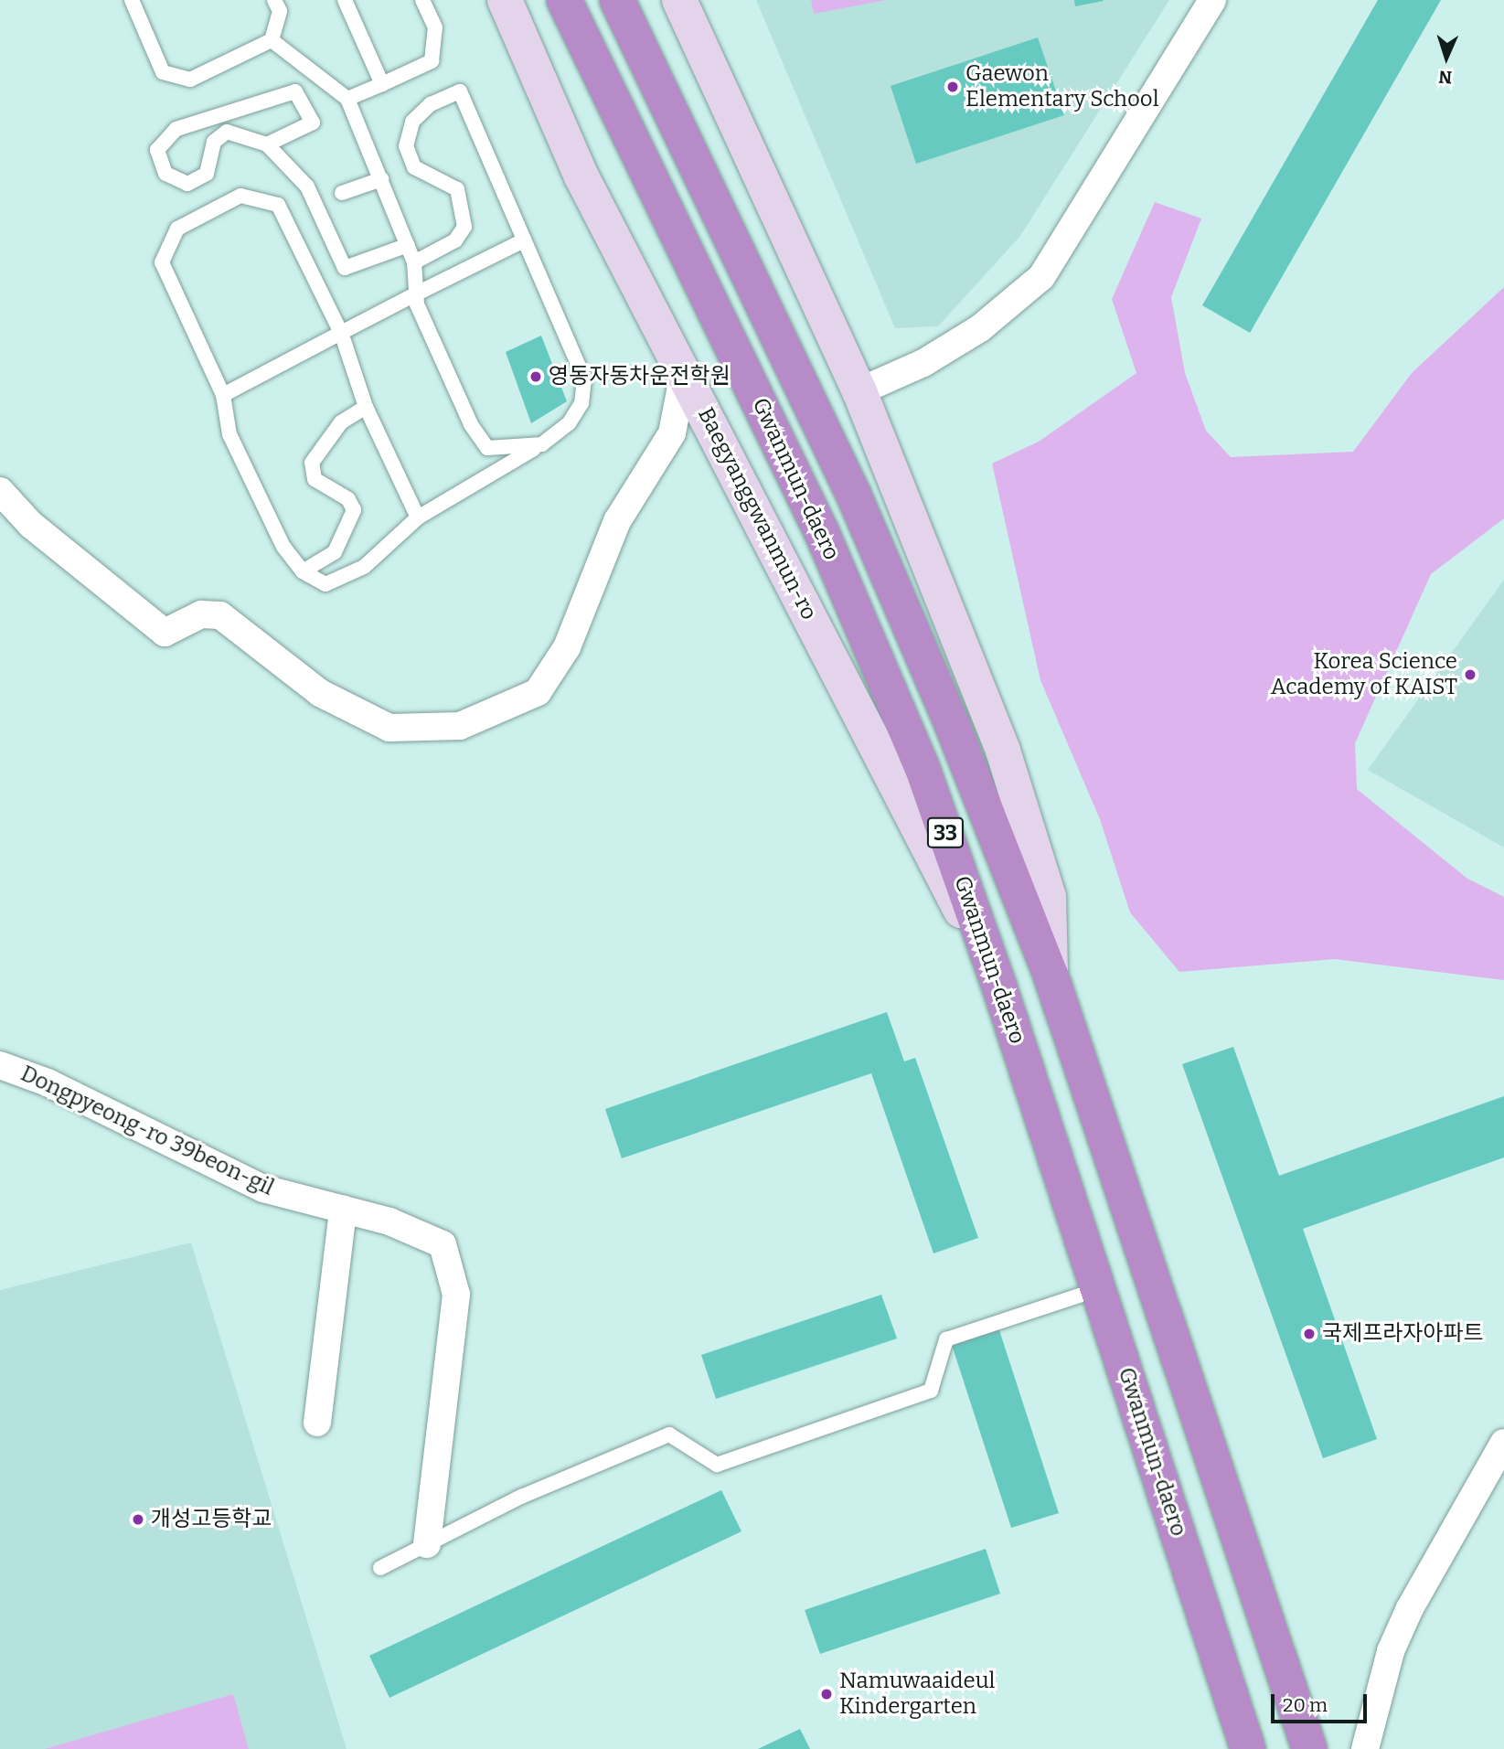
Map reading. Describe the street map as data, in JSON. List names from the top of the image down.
{
  "streets": {
    "highway": ["Gwanmun-daero", "33"],
    "main road": ["Baegyanggwanmun-ro"],
    "street": ["Dongpyeong-ro 39beon-gil"]
  },
  "crossings": [
    ["Gwanmun-daero", "Baegyanggwanmun-ro"]
  ],
  "places": [
    "Gaewon Elementary School",
    "영동자동차운전학원",
    "Korea Science Academy of KAIST",
    "국제프라자아파트",
    "개성고등학교",
    "Namuwaaideul Kindergarten"
  ],
  "scale_bar": "20 m",
  "north": "bottom"
}
